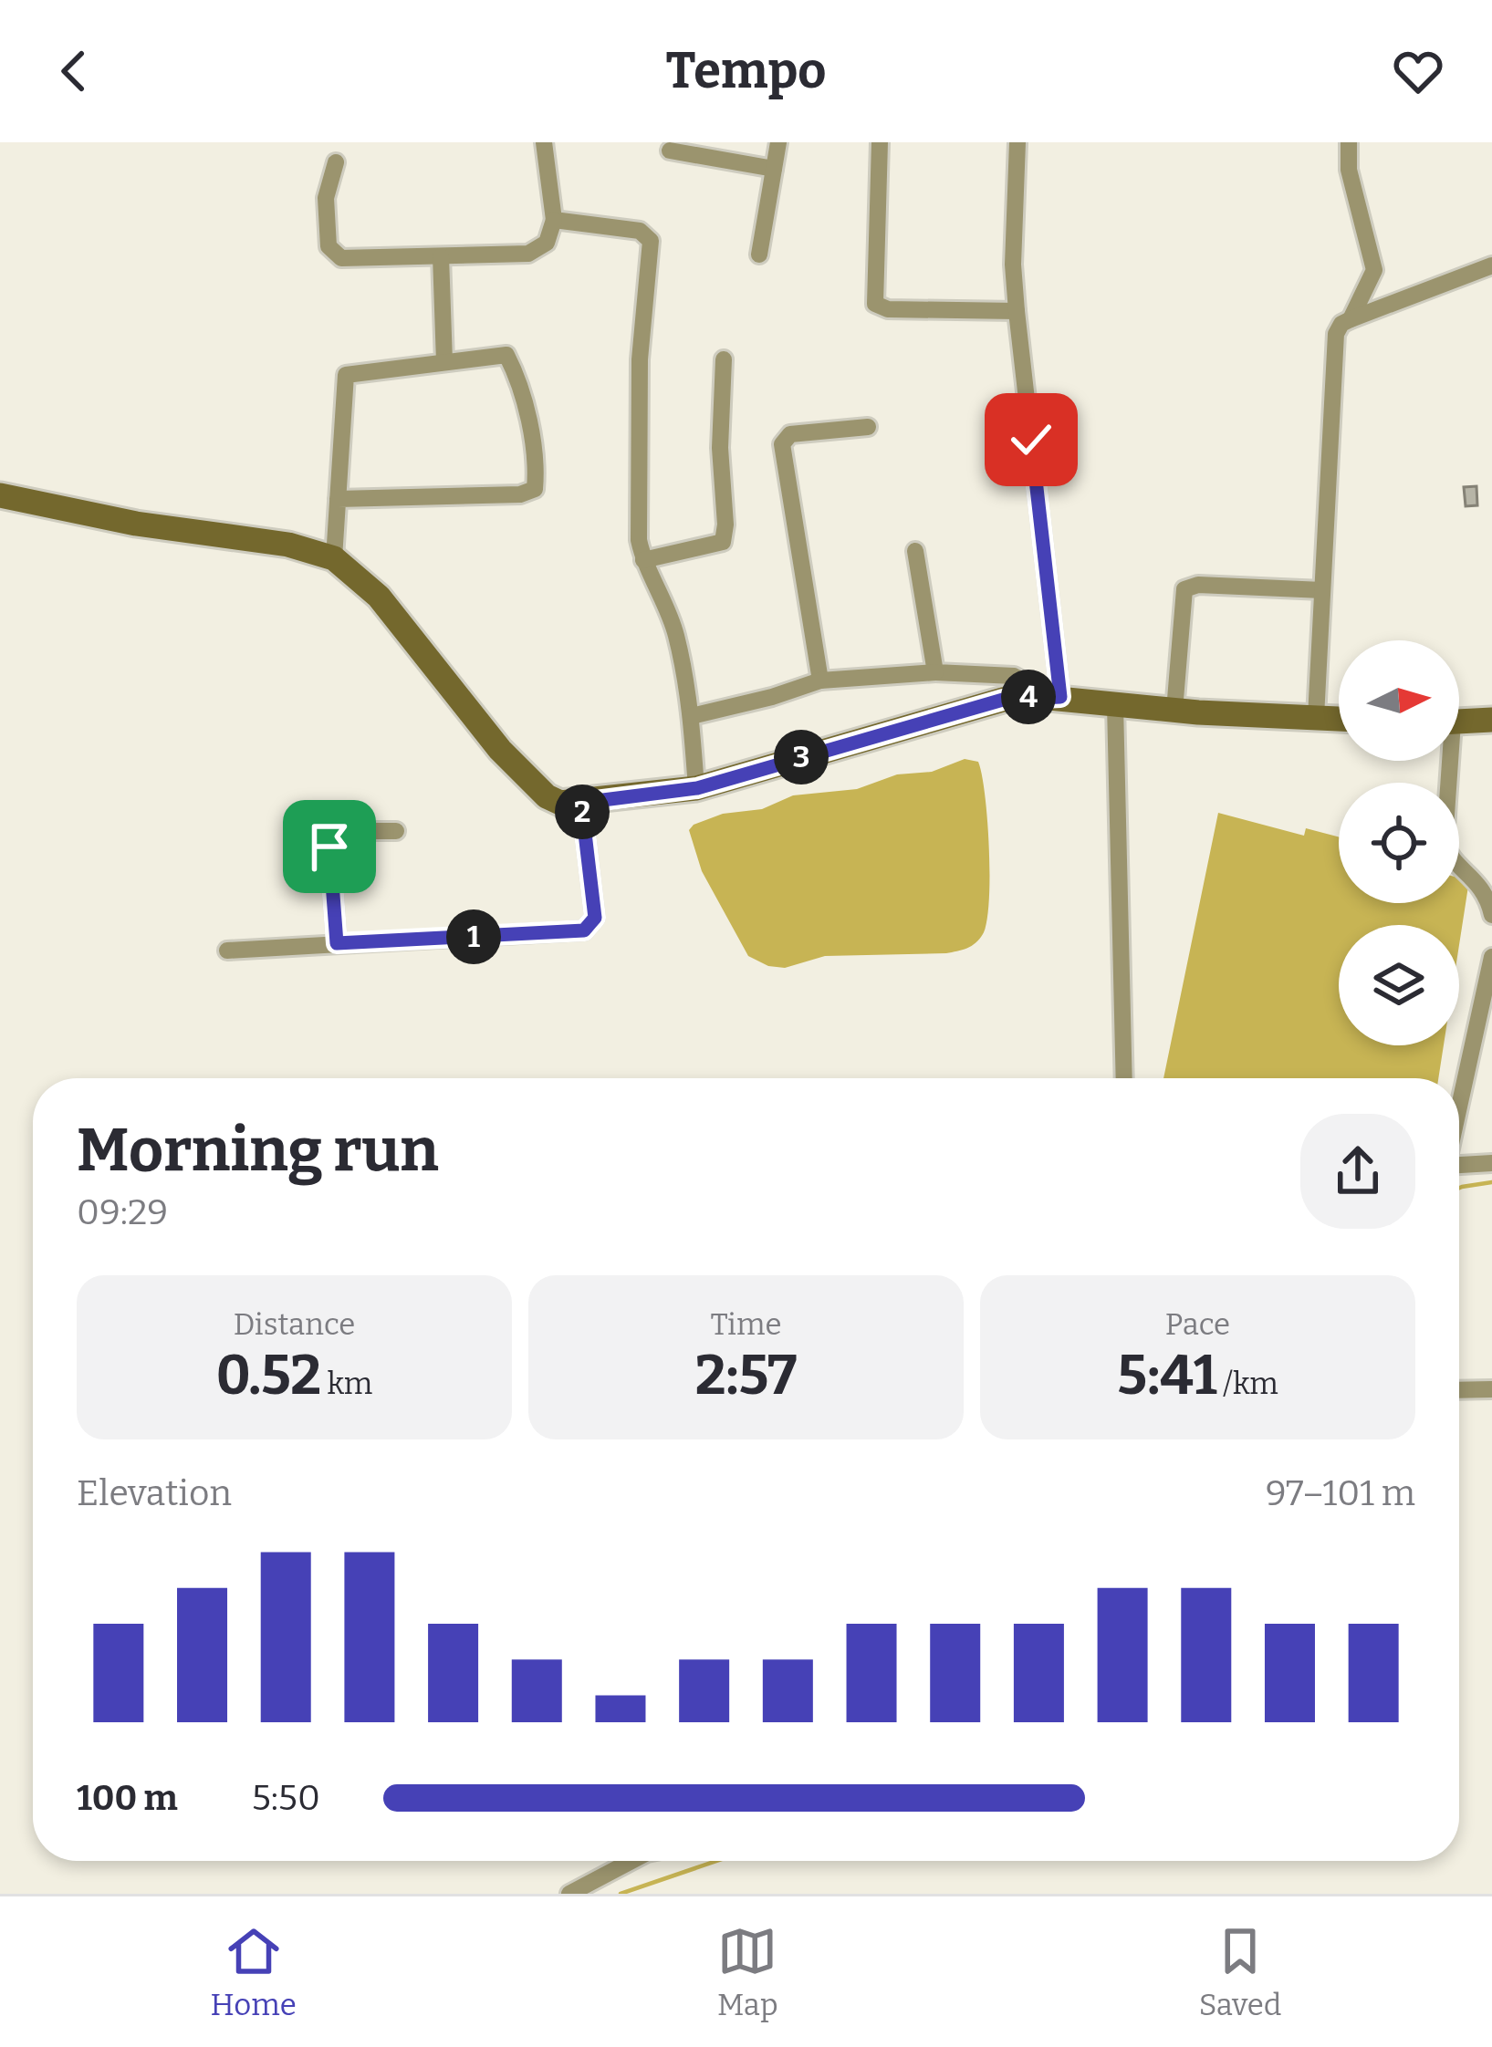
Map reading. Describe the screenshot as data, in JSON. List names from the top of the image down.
{
  "north": "right",
  "page": {
    "header": "Tempo",
    "pins": [
      "4",
      "3",
      "2",
      "1"
    ],
    "heading": ["Morning run", "09:29"],
    "stats": [
      ["Distance", "0.52 km"],
      ["Time", "2:57"],
      ["Pace", "5:41 /km"]
    ],
    "chart": ["Elevation", "97–101 m"],
    "list": [
      {
        "name": "100 m",
        "note": "5:50"
      }
    ],
    "tabs": ["Home", "Map", "Saved"]
  }
}
